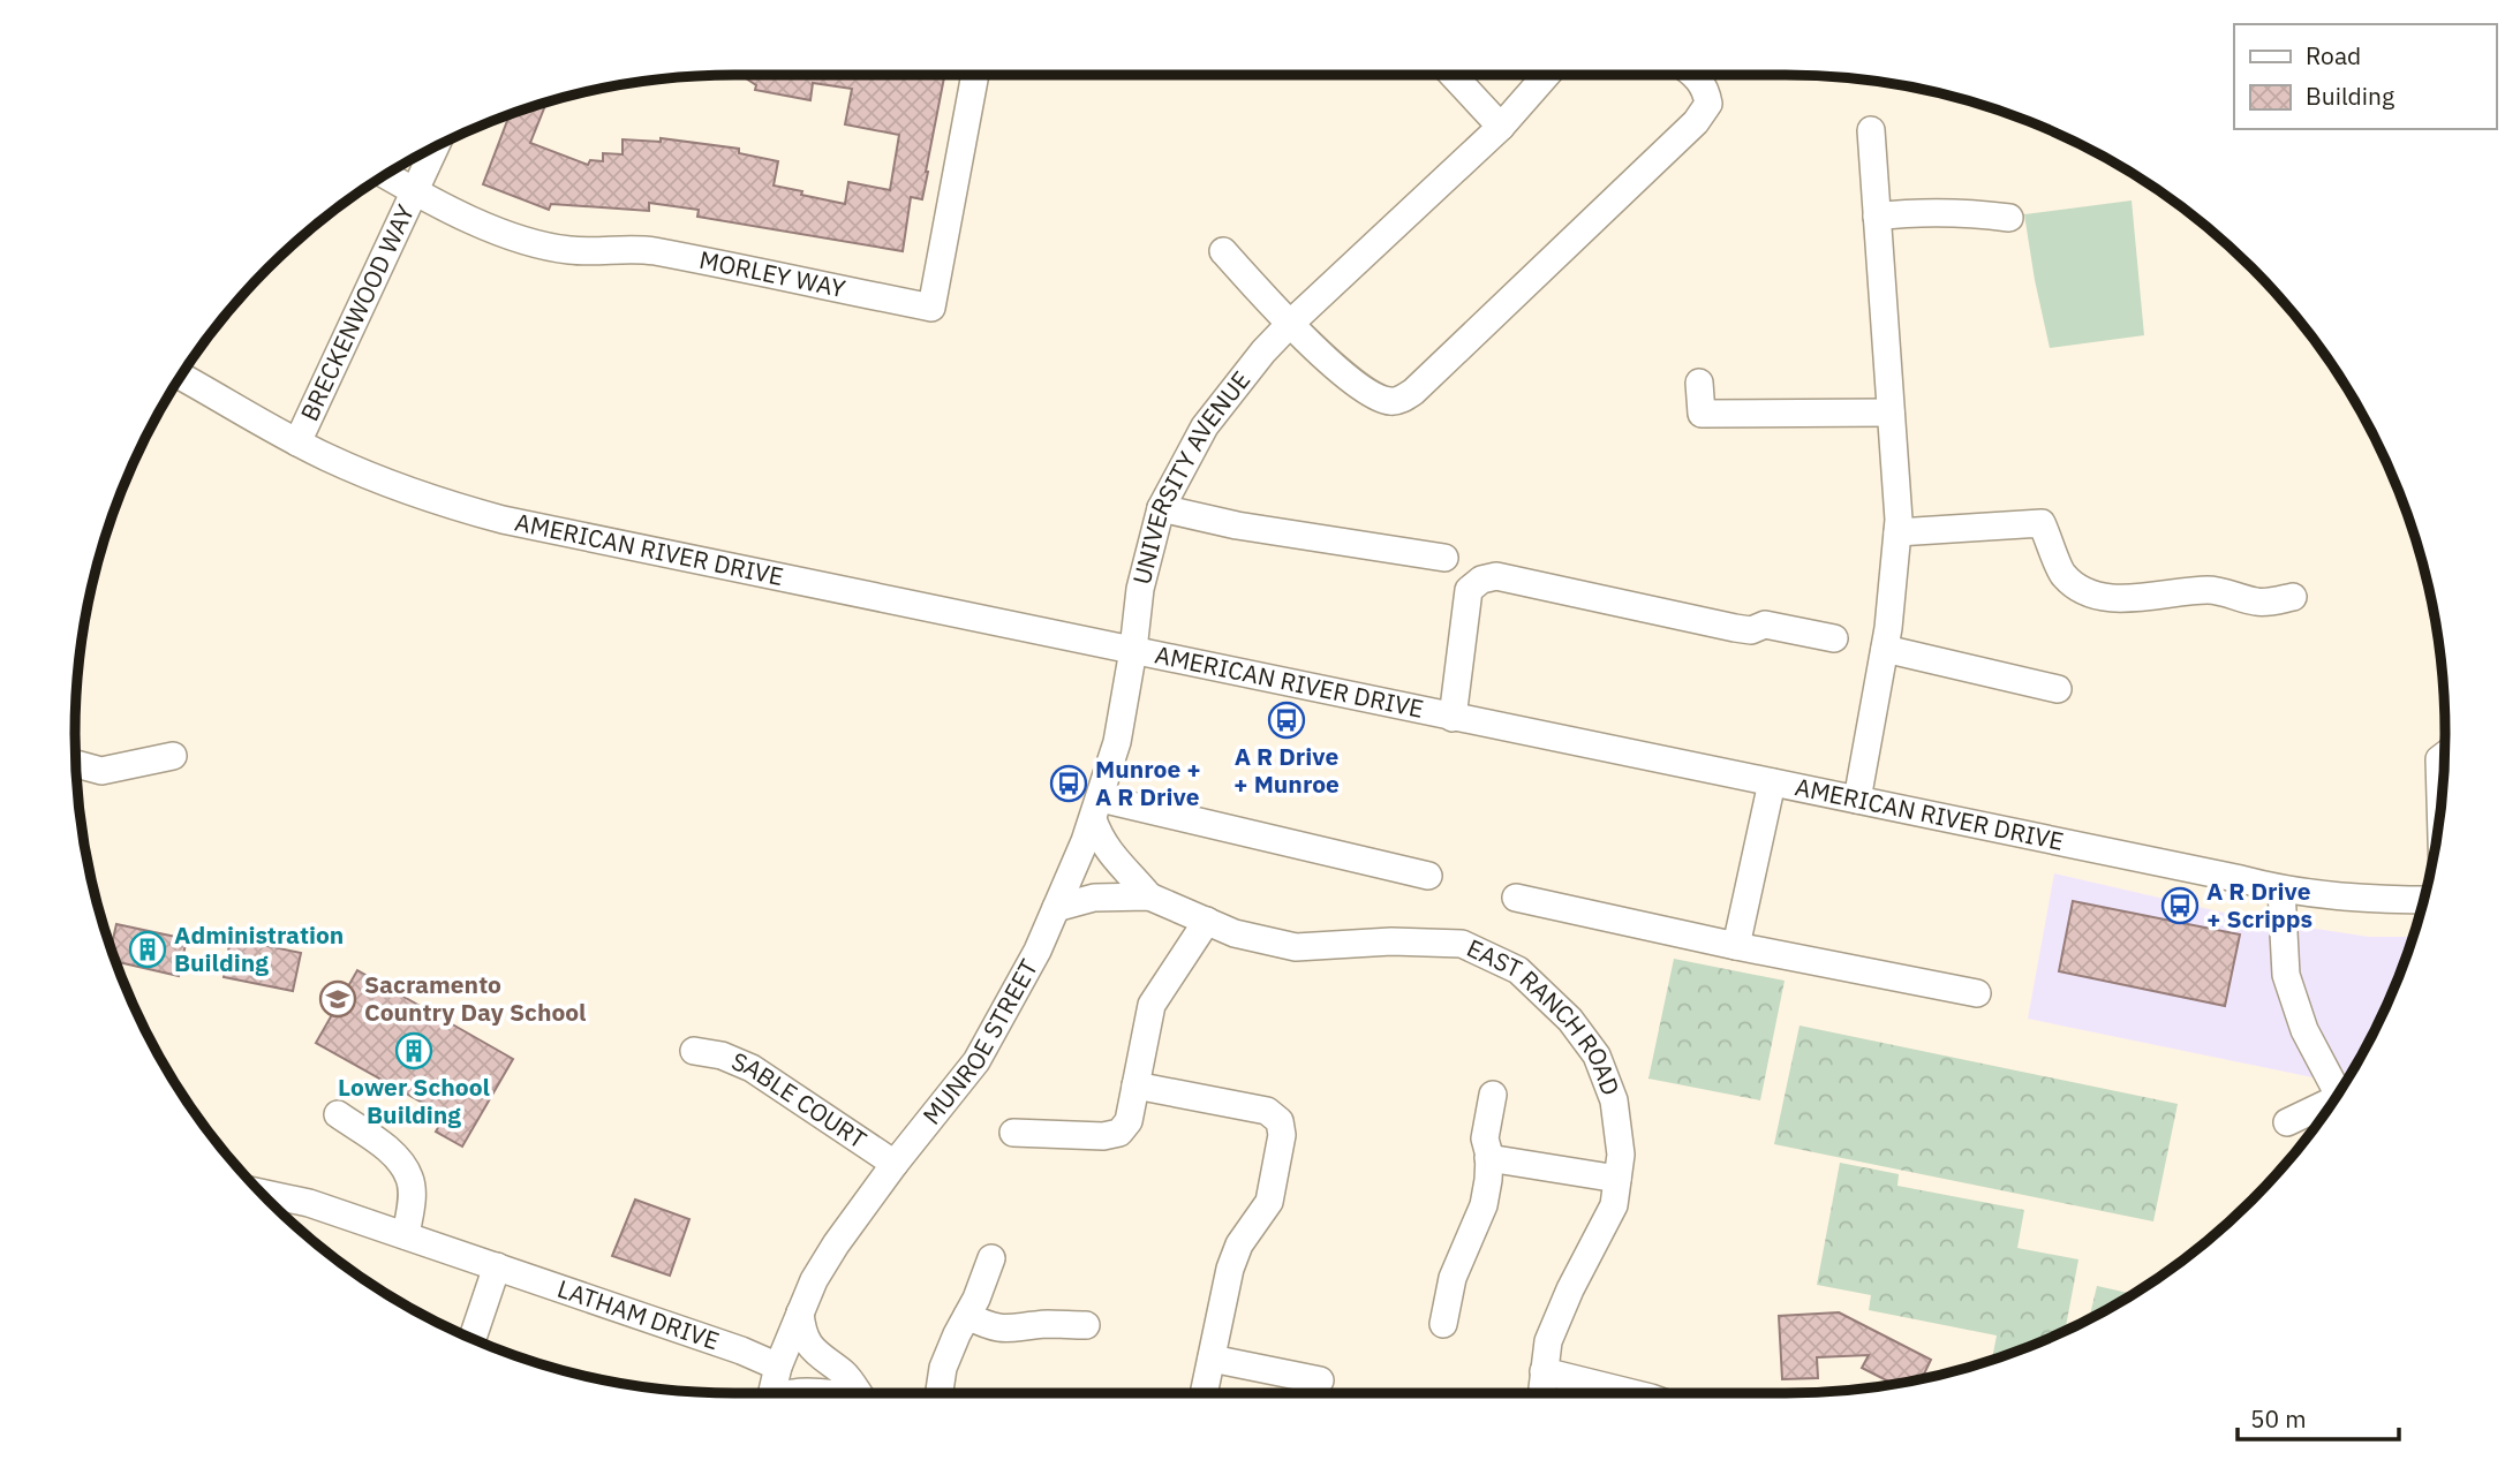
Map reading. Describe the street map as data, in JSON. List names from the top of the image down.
{
  "streets": {
    "street": [
      "MORLEY WAY",
      "BRECKENWOOD WAY",
      "UNIVERSITY AVENUE",
      "AMERICAN RIVER DRIVE",
      "EAST RANCH ROAD",
      "MUNROE STREET",
      "SABLE COURT",
      "LATHAM DRIVE"
    ]
  },
  "crossings": [
    ["MORLEY WAY", "BRECKENWOOD WAY"],
    ["BRECKENWOOD WAY", "AMERICAN RIVER DRIVE"],
    ["UNIVERSITY AVENUE", "AMERICAN RIVER DRIVE"],
    ["UNIVERSITY AVENUE", "MUNROE STREET"],
    ["AMERICAN RIVER DRIVE", "MUNROE STREET"],
    ["EAST RANCH ROAD", "MUNROE STREET"],
    ["MUNROE STREET", "SABLE COURT"],
    ["MUNROE STREET", "LATHAM DRIVE"]
  ],
  "places": {
    "bus stop": ["A R Drive + Munroe", "Munroe + A R Drive", "A R Drive + Scripps"],
    "building": ["Administration Building", "Lower School Building"],
    "school or university": ["Sacramento Country Day School"]
  },
  "legend": ["Road", "Building"],
  "scale_bar": "50 m"
}
